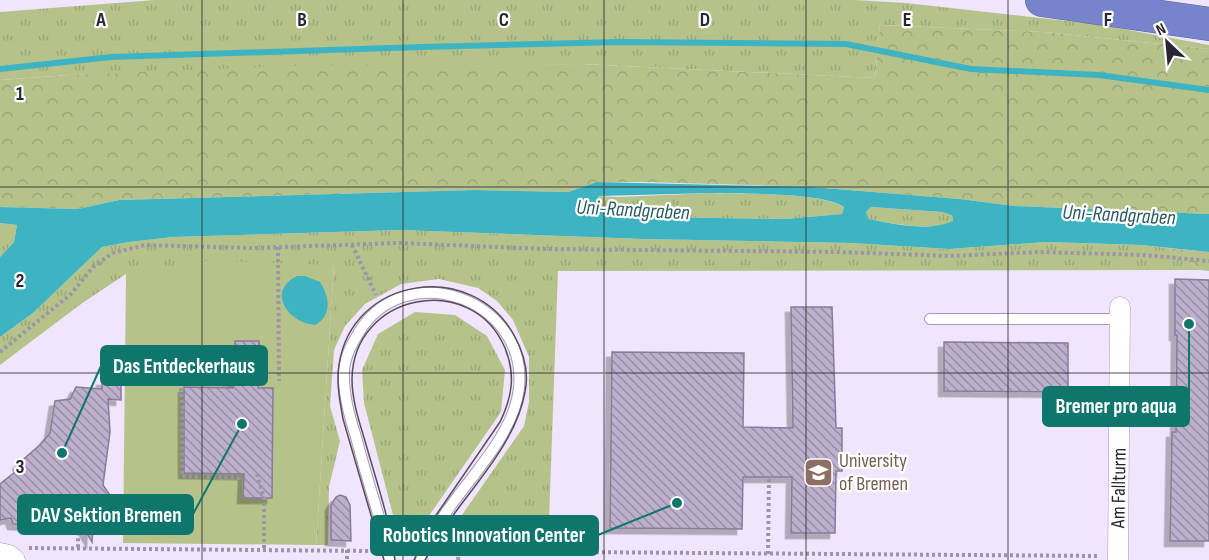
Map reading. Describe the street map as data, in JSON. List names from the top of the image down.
{
  "streets": {
    "street": ["Am Fallturm"]
  },
  "water": ["Uni-Randgraben"],
  "places": {
    "other": [
      "Bremer pro aqua",
      "DAV Sektion Bremen",
      "Das Entdeckerhaus",
      "Robotics Innovation Center"
    ],
    "school or university": ["University of Bremen"]
  },
  "north": "top left",
  "grid": {
    "columns": [
      "A",
      "B",
      "C",
      "D",
      "E",
      "F"
    ],
    "rows": ["1", "2", "3"]
  }
}
